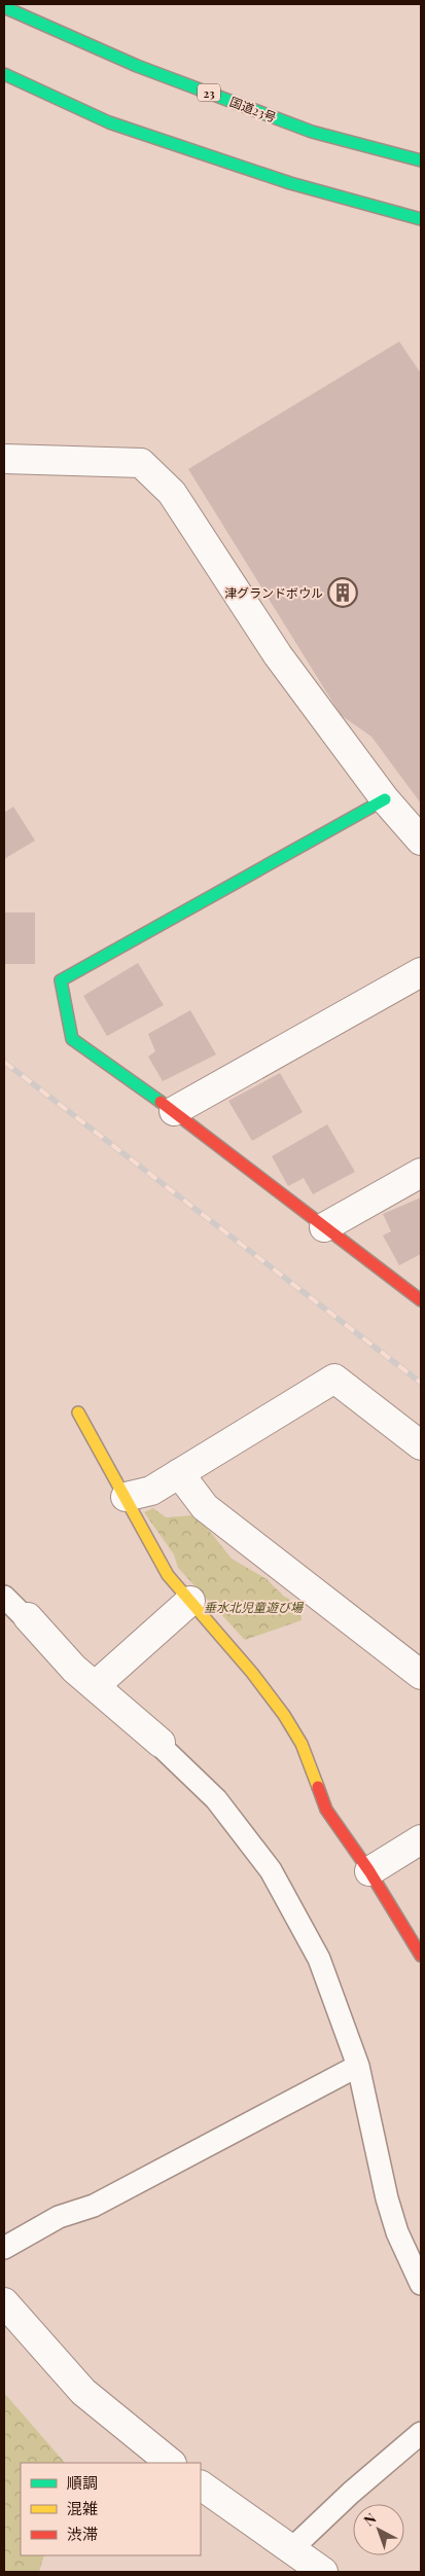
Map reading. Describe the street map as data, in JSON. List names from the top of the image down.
{
  "streets": {
    "main road": ["23", "国道23号"]
  },
  "parks": ["垂水北児童遊び場"],
  "places": {
    "building": ["津グランドボウル"]
  },
  "legend": ["順調", "混雑", "渋滞"],
  "north": "top left"
}
